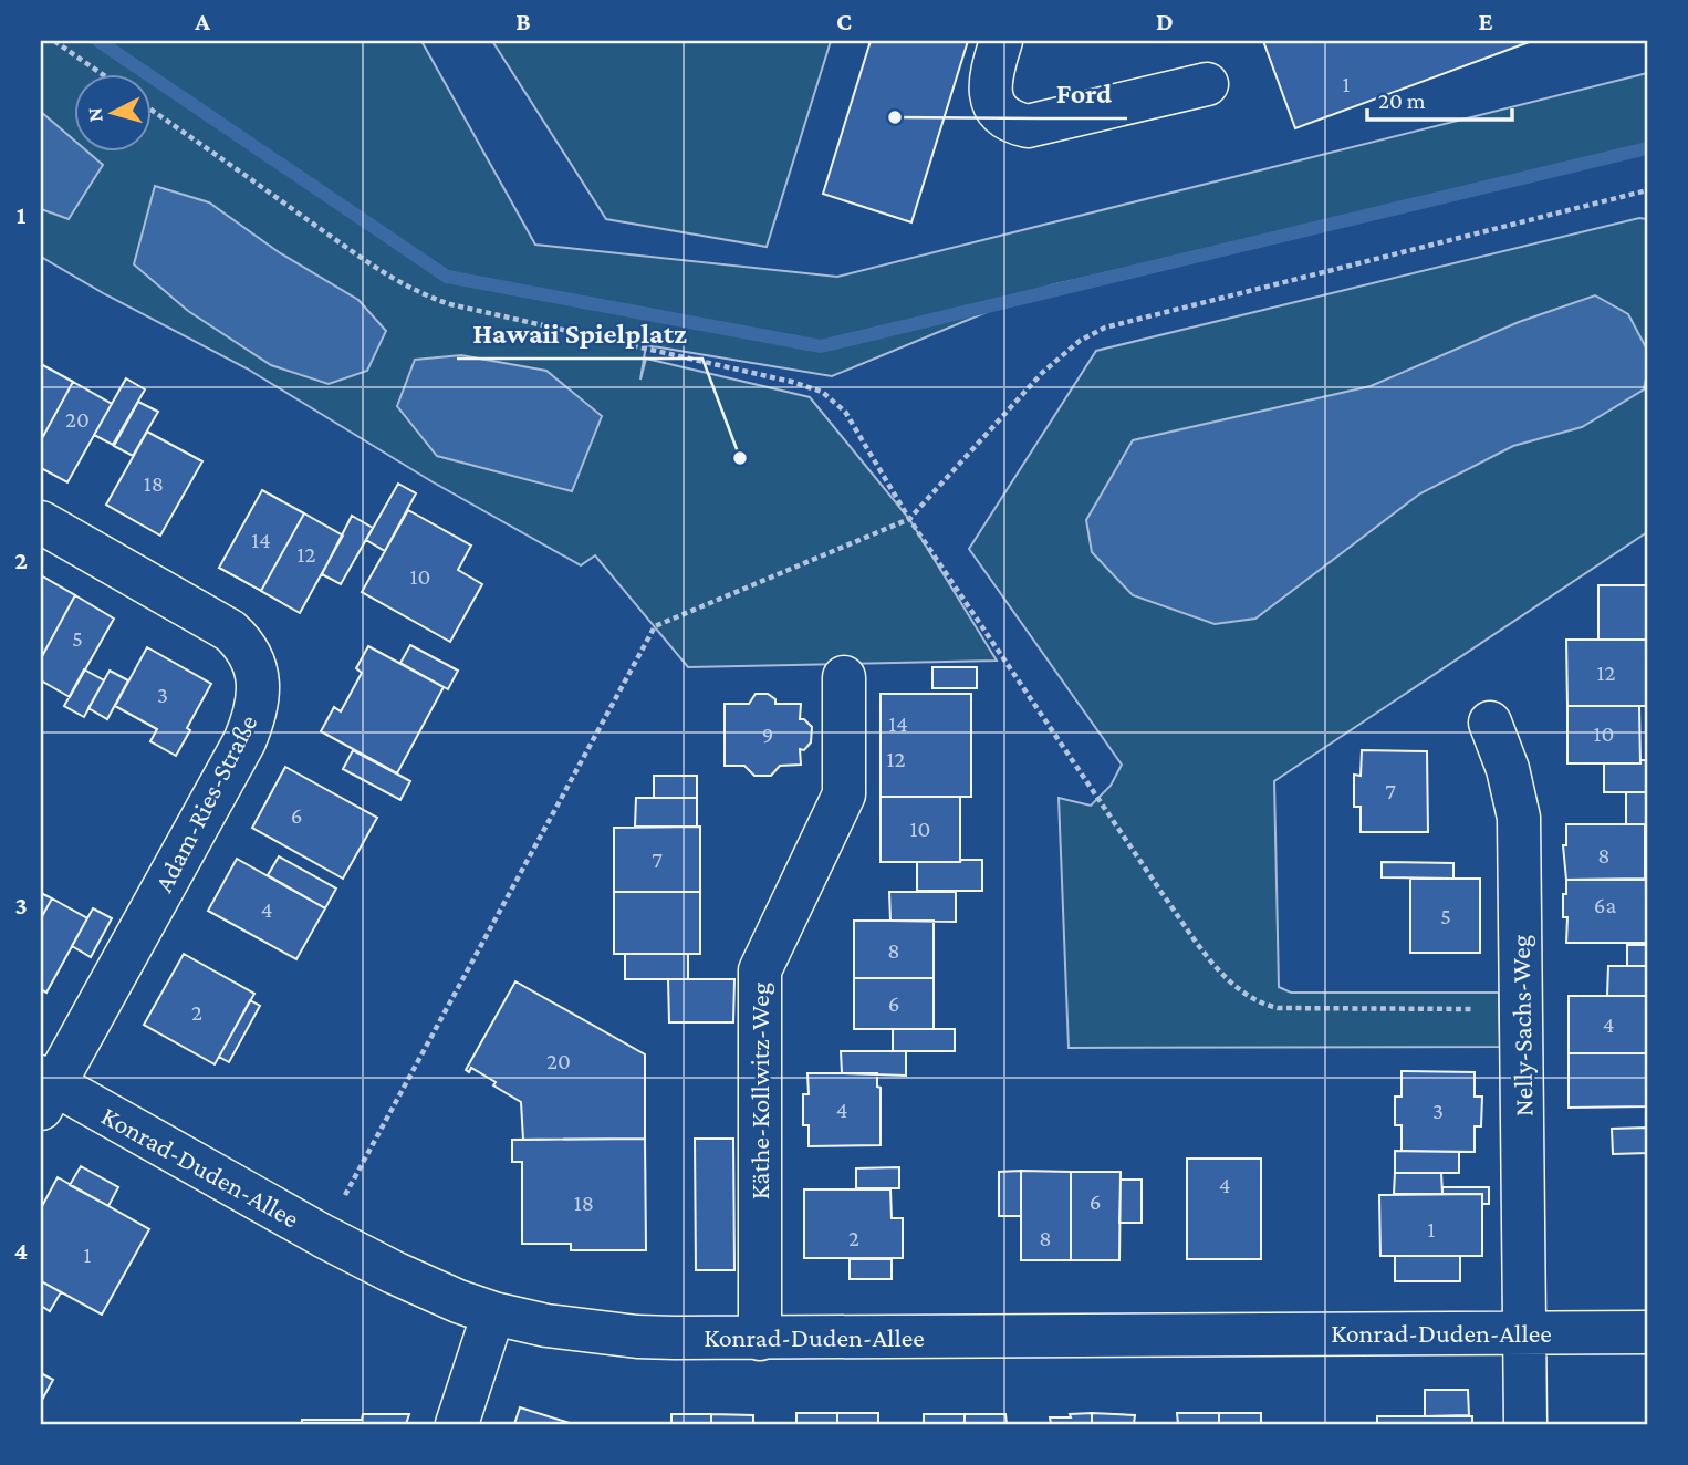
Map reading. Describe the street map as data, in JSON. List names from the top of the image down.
{
  "streets": {
    "street": [
      "Adam-Ries-Straße",
      "Nelly-Sachs-Weg",
      "Käthe-Kollwitz-Weg",
      "Konrad-Duden-Allee"
    ]
  },
  "crossings": [
    ["Adam-Ries-Straße", "Konrad-Duden-Allee"],
    ["Nelly-Sachs-Weg", "Konrad-Duden-Allee"],
    ["Käthe-Kollwitz-Weg", "Konrad-Duden-Allee"]
  ],
  "places": ["Ford", "Hawaii Spielplatz"],
  "house_numbers": [
    "1",
    "20",
    "18",
    "14",
    "12",
    "10",
    "5",
    "12",
    "3",
    "14",
    "10",
    "9",
    "12",
    "7",
    "6",
    "10",
    "8",
    "7",
    "6a",
    "4",
    "5",
    "8",
    "6",
    "2",
    "4",
    "20",
    "4",
    "3",
    "4",
    "6",
    "18",
    "1",
    "2",
    "8",
    "1"
  ],
  "scale_bar": "20 m",
  "north": "left",
  "grid": {
    "columns": [
      "A",
      "B",
      "C",
      "D",
      "E"
    ],
    "rows": [
      "1",
      "2",
      "3",
      "4"
    ]
  }
}
